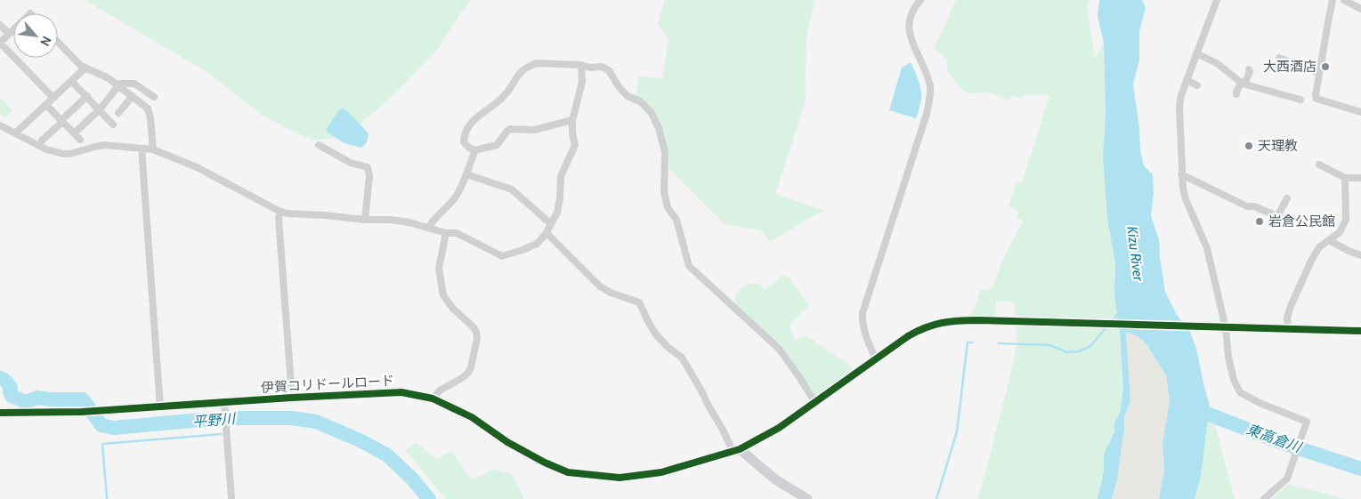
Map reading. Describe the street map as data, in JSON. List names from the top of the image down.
{
  "streets": {
    "street": ["伊賀コリドールロード"]
  },
  "water": ["Kizu River", "平野川", "東高倉川"],
  "places": ["大西酒店", "天理教", "岩倉公民館"],
  "north": "bottom right"
}
